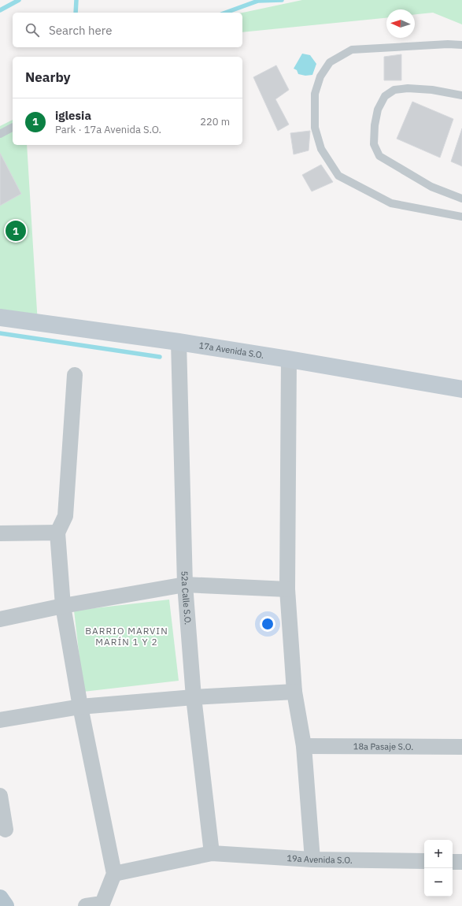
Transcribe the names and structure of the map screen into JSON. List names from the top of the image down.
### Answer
{
  "streets": {
    "street": [
      "17a Avenida S.O.",
      "52a Calle S.O.",
      "18a Pasaje S.O.",
      "19a Avenida S.O."
    ]
  },
  "crossings": [
    ["17a Avenida S.O.", "52a Calle S.O."],
    ["52a Calle S.O.", "19a Avenida S.O."]
  ],
  "districts": ["BARRIO MARVIN MARÍN 1 Y 2"],
  "north": "left",
  "page": {
    "search": "Search here",
    "heading": "Nearby",
    "list": [
      {
        "mark": "1",
        "name": "iglesia",
        "note": "Park · 17a Avenida S.O.",
        "value": "220 m"
      }
    ],
    "pins": "1",
    "map_buttons": ["+", "−"]
  }
}
